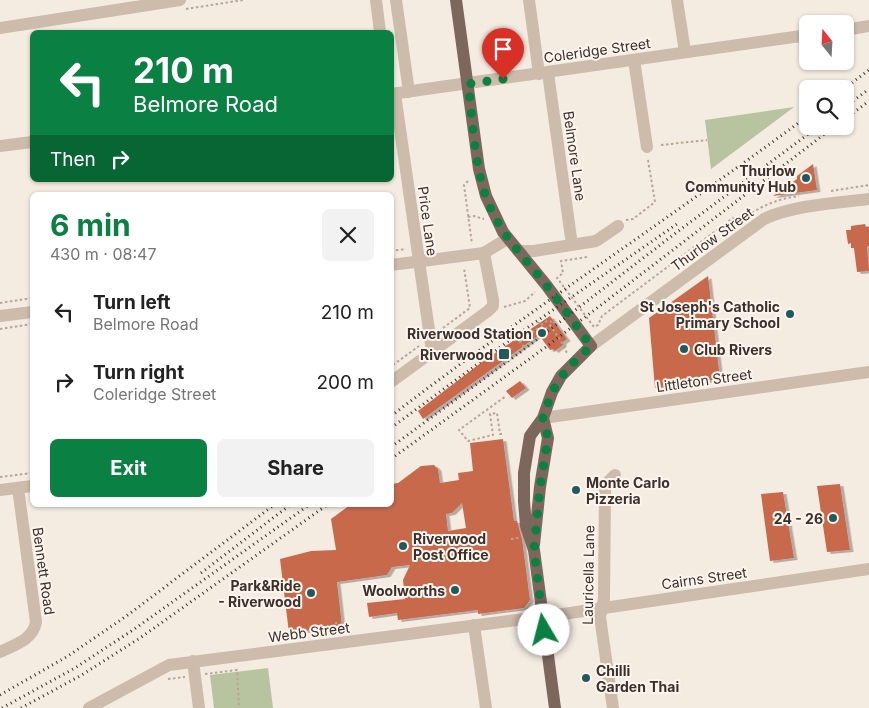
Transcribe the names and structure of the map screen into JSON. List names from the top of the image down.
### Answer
{
  "streets": {
    "street": [
      "Coleridge Street",
      "Belmore Lane",
      "Price Lane",
      "Thurlow Street",
      "Littleton Street",
      "Bennett Road",
      "Lauricella Lane",
      "Cairns Street",
      "Webb Street"
    ]
  },
  "crossings": [
    ["Coleridge Street", "Belmore Lane"],
    ["Lauricella Lane", "Cairns Street"],
    ["Cairns Street", "Webb Street"]
  ],
  "places": {
    "other": [
      "Thurlow Community Hub",
      "St Joseph's Catholic Primary School",
      "Riverwood Station",
      "Club Rivers",
      "Monte Carlo Pizzeria",
      "24 - 26",
      "Riverwood Post Office",
      "Woolworths",
      "Park&Ride - Riverwood",
      "Chilli Garden Thai"
    ],
    "transit": ["Riverwood"]
  },
  "north": "top",
  "page": {
    "turn": ["210 m", "Belmore Road"],
    "then": "Then",
    "heading": ["6 min", "430 m · 08:47"],
    "list": [
      {
        "name": "Turn left",
        "note": "Belmore Road",
        "value": "210 m"
      },
      {
        "name": "Turn right",
        "note": "Coleridge Street",
        "value": "200 m"
      }
    ],
    "buttons": ["Exit", "Share"]
  }
}
